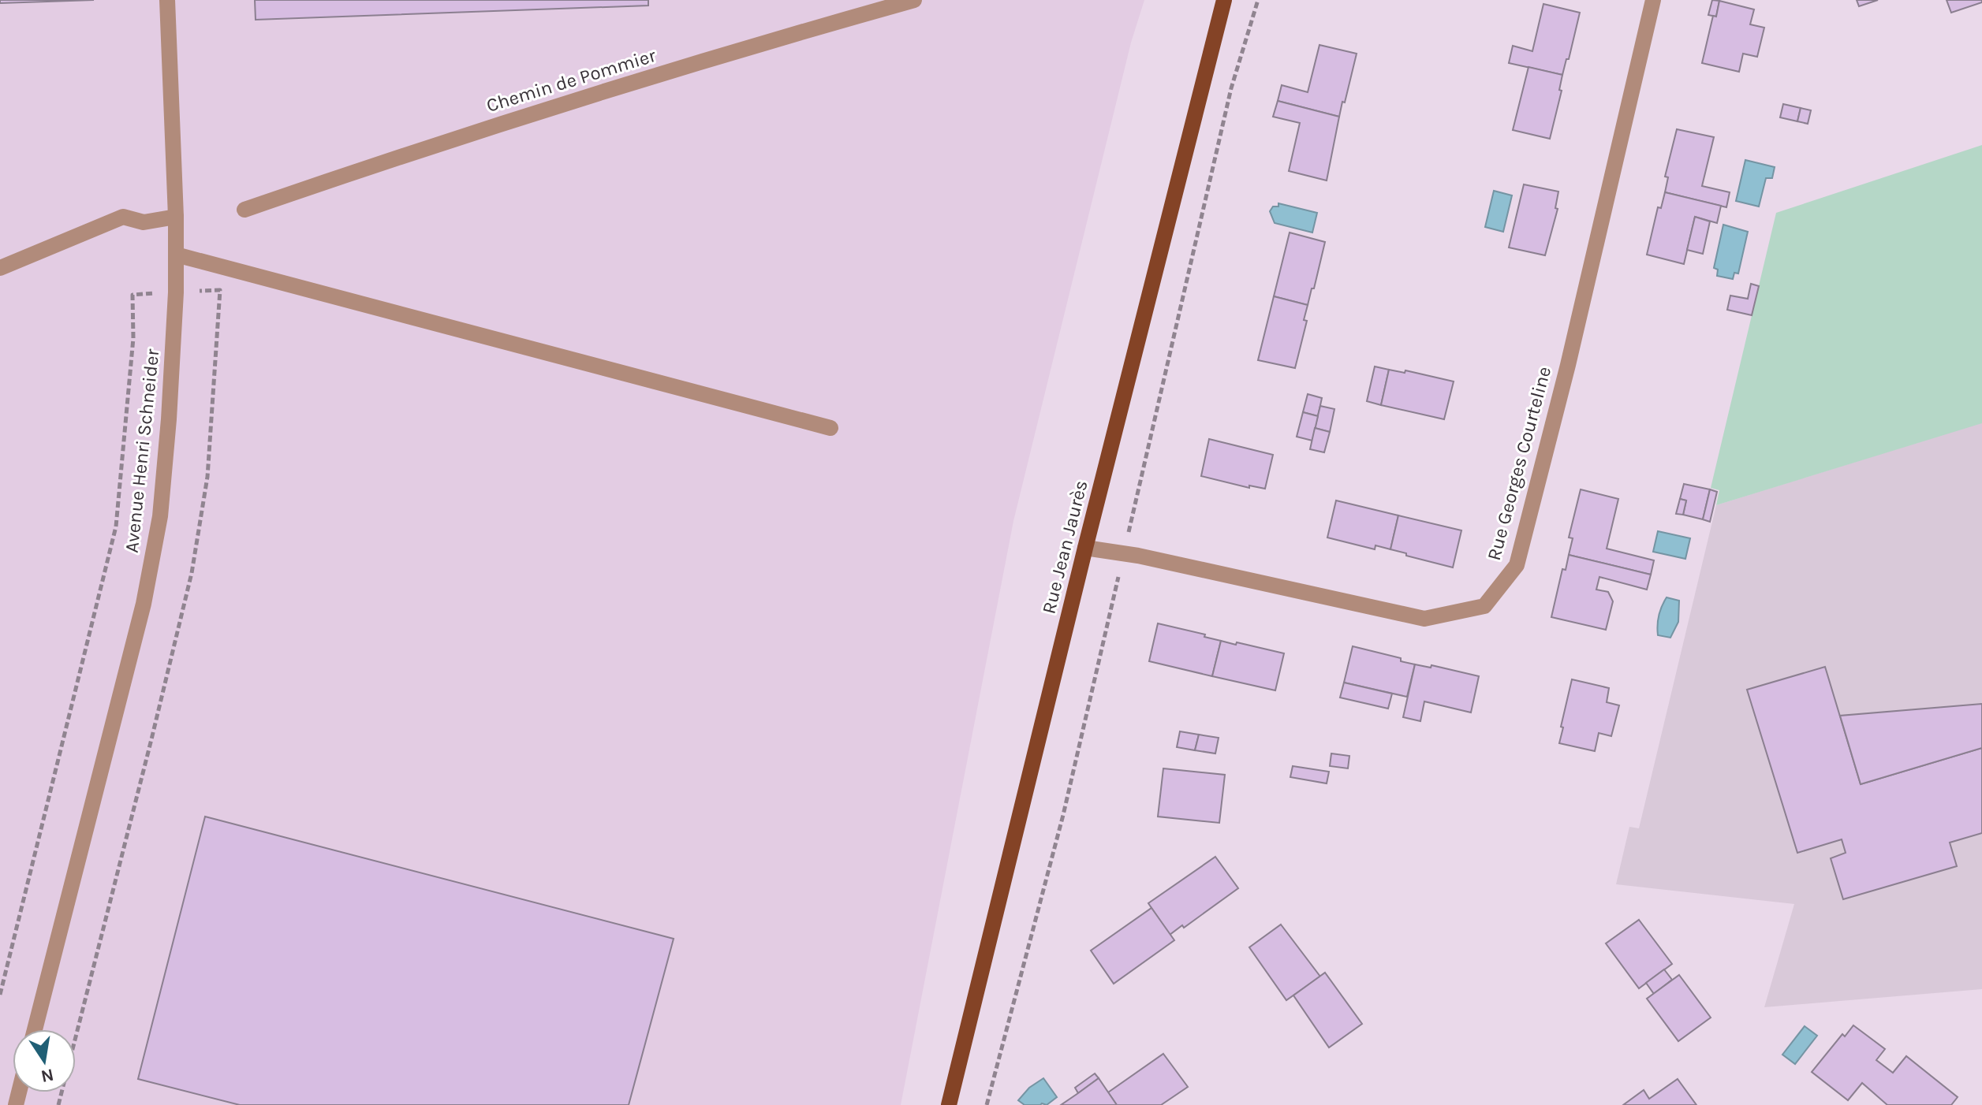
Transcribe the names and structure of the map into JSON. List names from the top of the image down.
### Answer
{
  "streets": {
    "main road": ["Rue Jean Jaurès"],
    "street": ["Chemin de Pommier", "Avenue Henri Schneider", "Rue Georges Courteline"]
  },
  "crossings": [
    ["Rue Georges Courteline", "Rue Jean Jaurès"]
  ],
  "north": "bottom"
}
